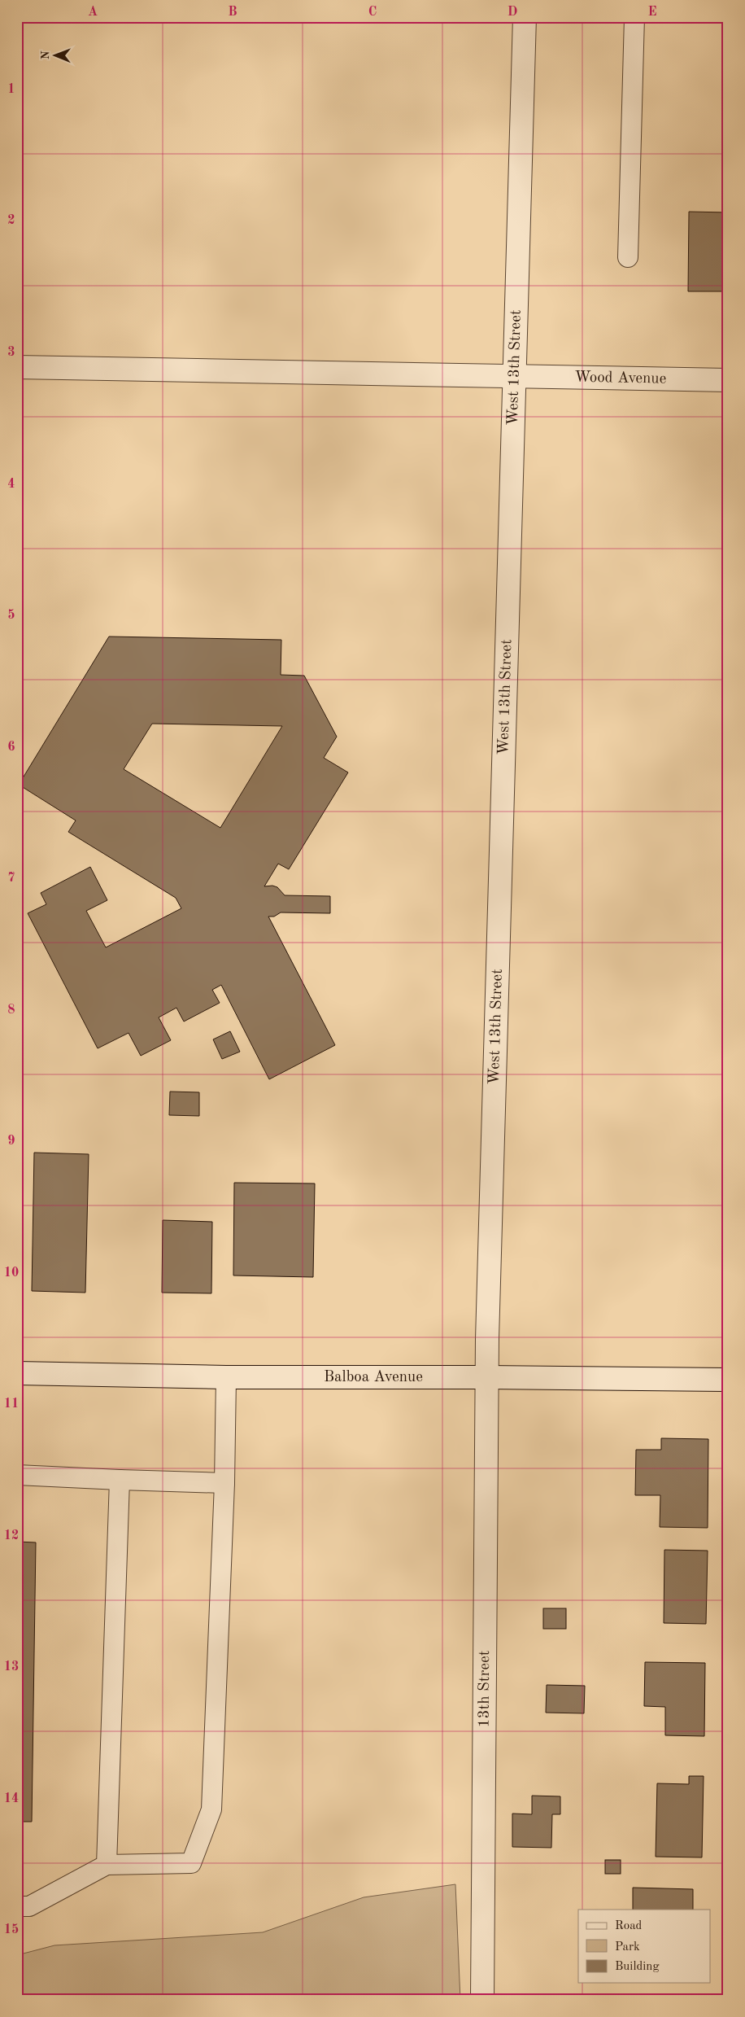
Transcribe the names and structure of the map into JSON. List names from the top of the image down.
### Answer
{
  "streets": {
    "street": [
      "West 13th Street",
      "Wood Avenue",
      "Balboa Avenue",
      "13th Street"
    ]
  },
  "crossings": [
    ["West 13th Street", "Wood Avenue"],
    ["West 13th Street", "Balboa Avenue"],
    ["West 13th Street", "13th Street"],
    ["Balboa Avenue", "13th Street"]
  ],
  "legend": ["Road", "Park", "Building"],
  "north": "left",
  "grid": {
    "columns": [
      "A",
      "B",
      "C",
      "D",
      "E"
    ],
    "rows": [
      "1",
      "2",
      "3",
      "4",
      "5",
      "6",
      "7",
      "8",
      "9",
      "10",
      "11",
      "12",
      "13",
      "14",
      "15"
    ]
  }
}
